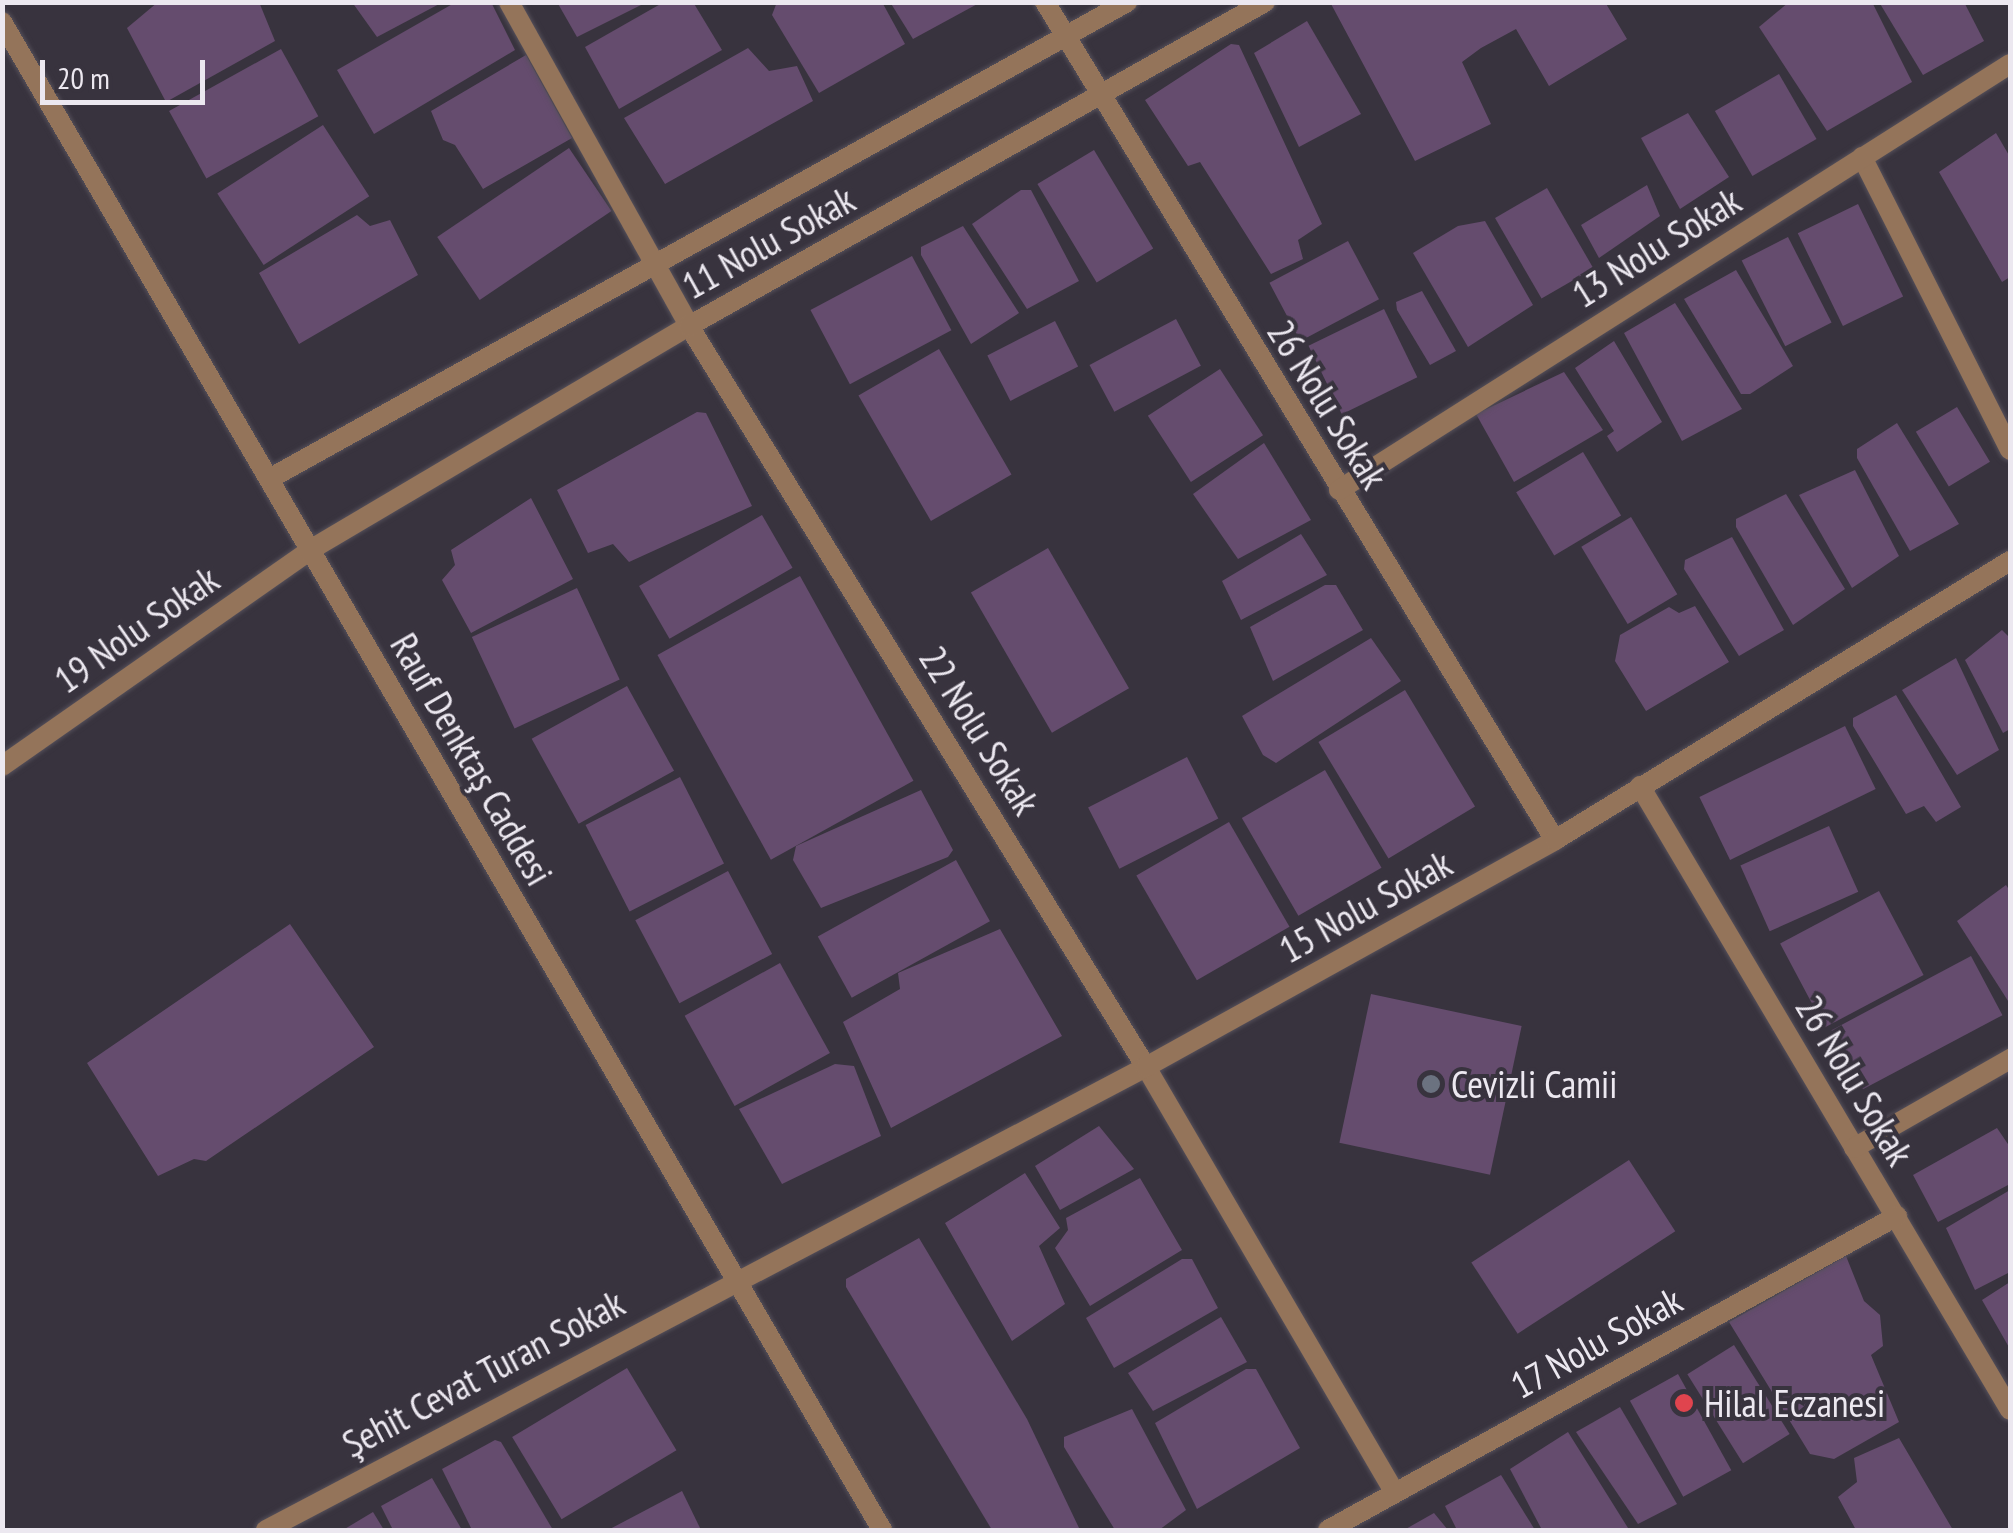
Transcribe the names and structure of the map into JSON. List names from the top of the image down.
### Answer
{
  "streets": {
    "street": [
      "11 Nolu Sokak",
      "13 Nolu Sokak",
      "26 Nolu Sokak",
      "19 Nolu Sokak",
      "22 Nolu Sokak",
      "Rauf Denktaş Caddesi",
      "15 Nolu Sokak",
      "17 Nolu Sokak",
      "Şehit Cevat Turan Sokak"
    ]
  },
  "crossings": [
    ["11 Nolu Sokak", "26 Nolu Sokak"],
    ["11 Nolu Sokak", "19 Nolu Sokak"],
    ["11 Nolu Sokak", "22 Nolu Sokak"],
    ["11 Nolu Sokak", "Rauf Denktaş Caddesi"],
    ["13 Nolu Sokak", "26 Nolu Sokak"],
    ["26 Nolu Sokak", "15 Nolu Sokak"],
    ["26 Nolu Sokak", "17 Nolu Sokak"],
    ["19 Nolu Sokak", "Rauf Denktaş Caddesi"],
    ["22 Nolu Sokak", "15 Nolu Sokak"],
    ["22 Nolu Sokak", "17 Nolu Sokak"],
    ["Rauf Denktaş Caddesi", "15 Nolu Sokak"],
    ["Rauf Denktaş Caddesi", "Şehit Cevat Turan Sokak"],
    ["15 Nolu Sokak", "Şehit Cevat Turan Sokak"]
  ],
  "places": ["Cevizli Camii", "Hilal Eczanesi"],
  "scale_bar": "20 m"
}
